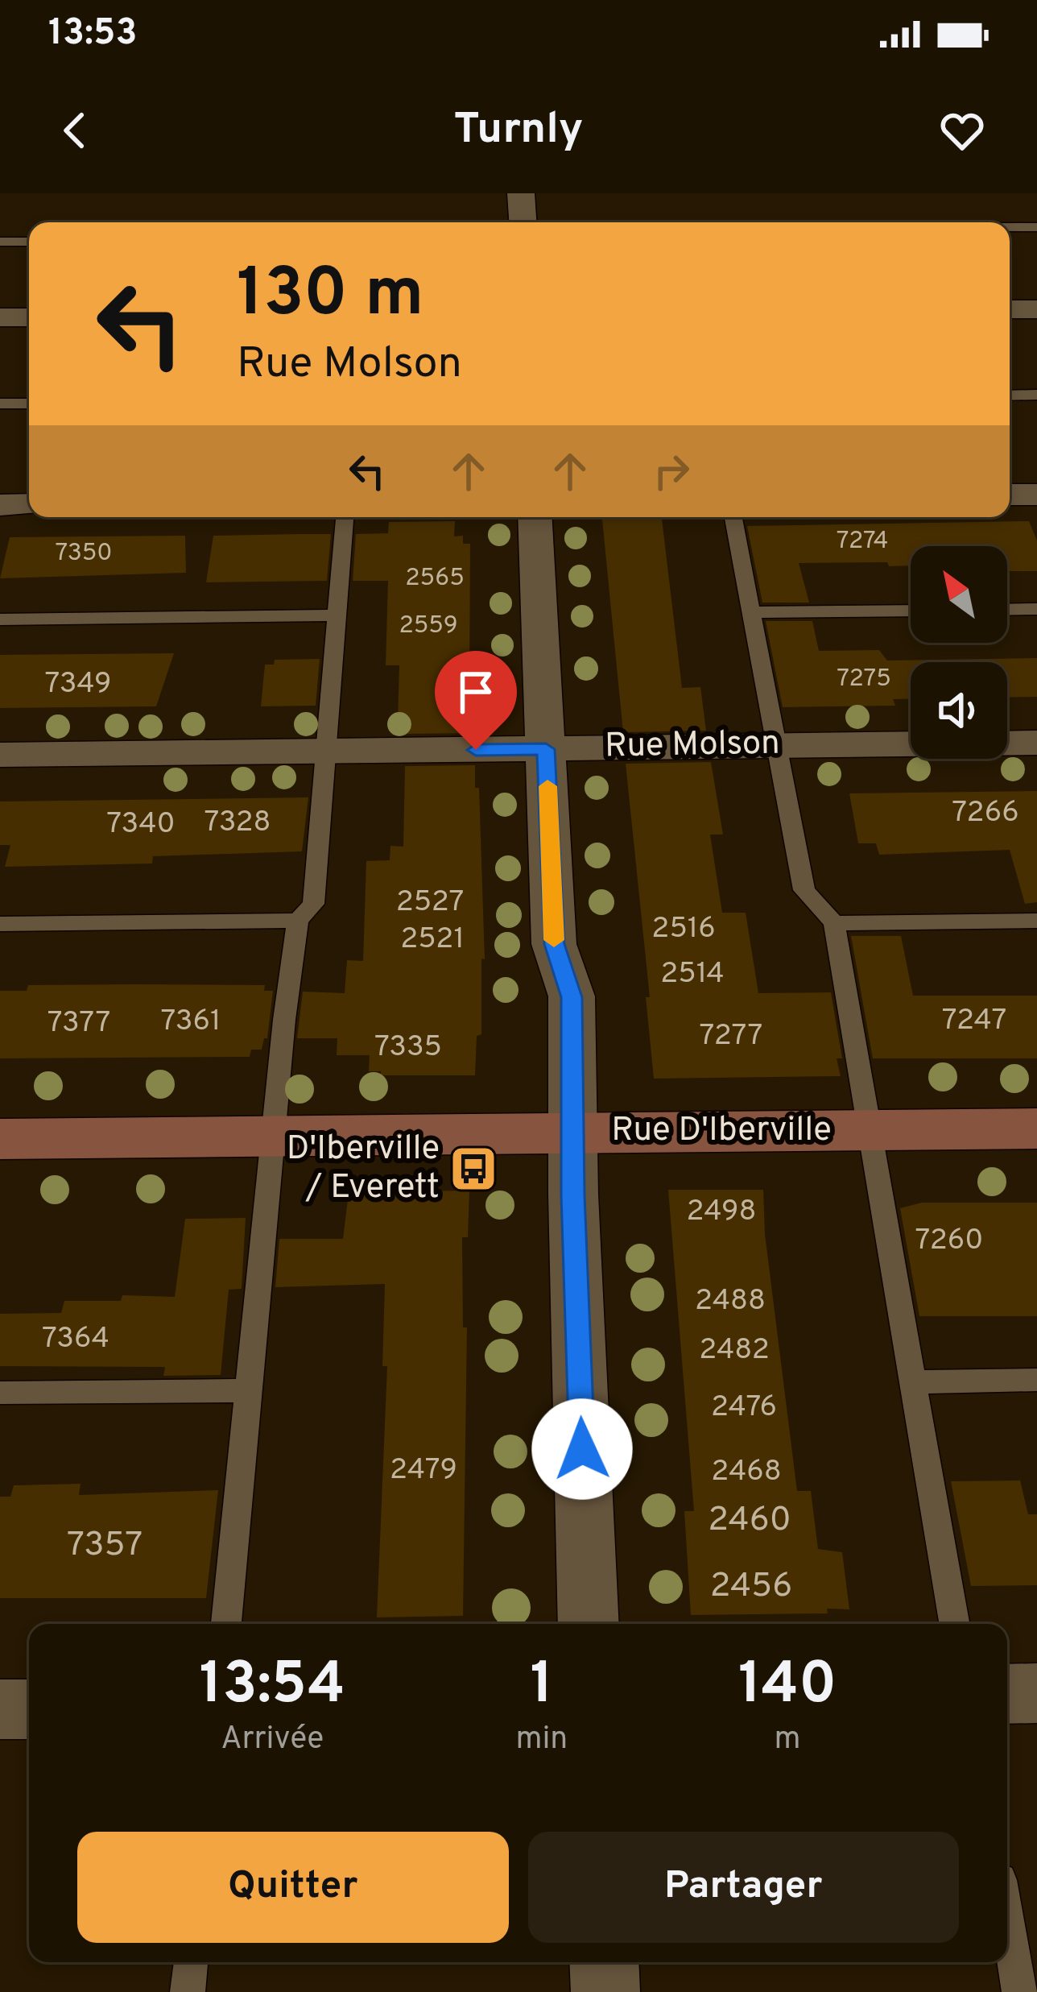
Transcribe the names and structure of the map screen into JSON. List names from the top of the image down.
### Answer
{
  "streets": {
    "main road": ["Rue D'Iberville"],
    "street": ["Rue Molson"]
  },
  "places": {
    "bus stop": ["D'Iberville / Everett"]
  },
  "house_numbers": [
    "7274",
    "7350",
    "2565",
    "2559",
    "7275",
    "7349",
    "7266",
    "7328",
    "7340",
    "2527",
    "2516",
    "2521",
    "2514",
    "7247",
    "7361",
    "7377",
    "7277",
    "7335",
    "2498",
    "7260",
    "2488",
    "7364",
    "2482",
    "2476",
    "2479",
    "2468",
    "2460",
    "7357",
    "2456"
  ],
  "north": "top left",
  "page": {
    "status": "13:53",
    "header": "Turnly",
    "turn": ["130 m", "Rue Molson"],
    "eta": [
      "13:54",
      "Arrivée",
      "1",
      "min",
      "140",
      "m"
    ],
    "buttons": ["Quitter", "Partager"]
  }
}
